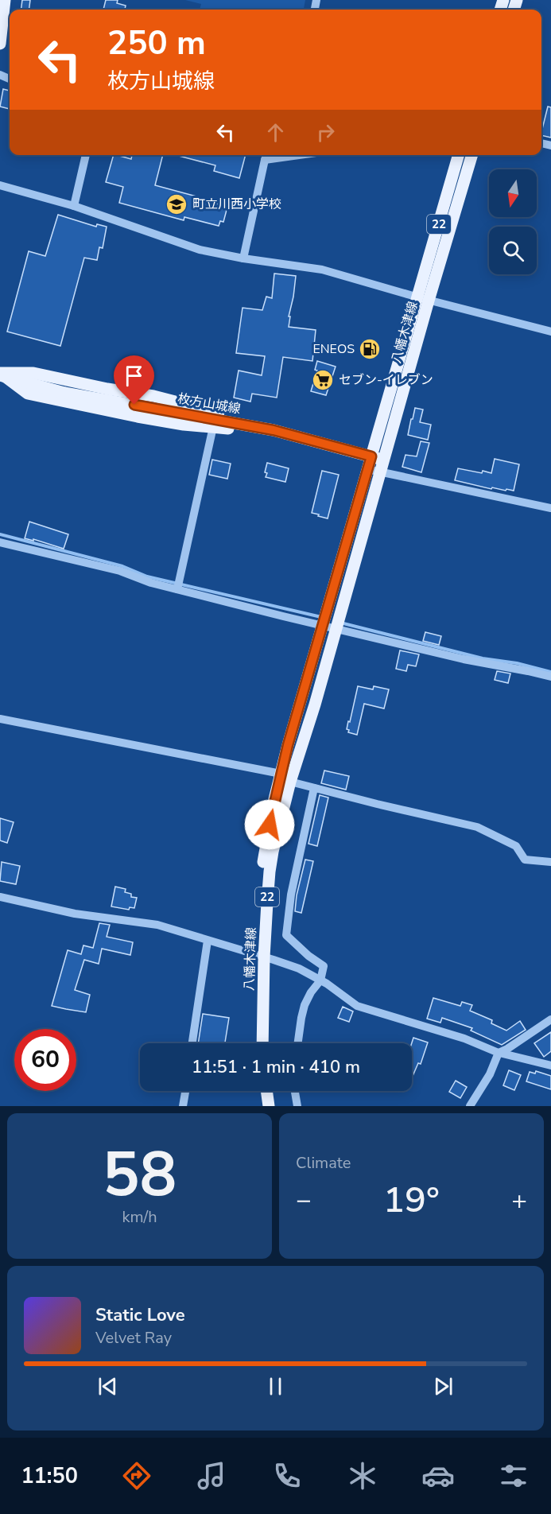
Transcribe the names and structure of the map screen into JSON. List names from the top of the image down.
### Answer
{
  "streets": {
    "main road": ["22", "八幡木津線", "枚方山城線"]
  },
  "crossings": [
    ["八幡木津線", "枚方山城線"]
  ],
  "places": {
    "school or university": ["町立川西小学校"],
    "fuel station": ["ENEOS"],
    "supermarket": ["セブン-イレブン"]
  },
  "north": "bottom",
  "page": {
    "turn": ["250 m", "枚方山城線"],
    "limit": "60",
    "trip": "11:51 · 1 min · 410 m",
    "tile": [
      ["58", "km/h"],
      "Climate"
    ],
    "heat": ["−", "19°", "+"],
    "song": ["Static Love", "Velvet Ray"],
    "tabs": "11:50"
  }
}
